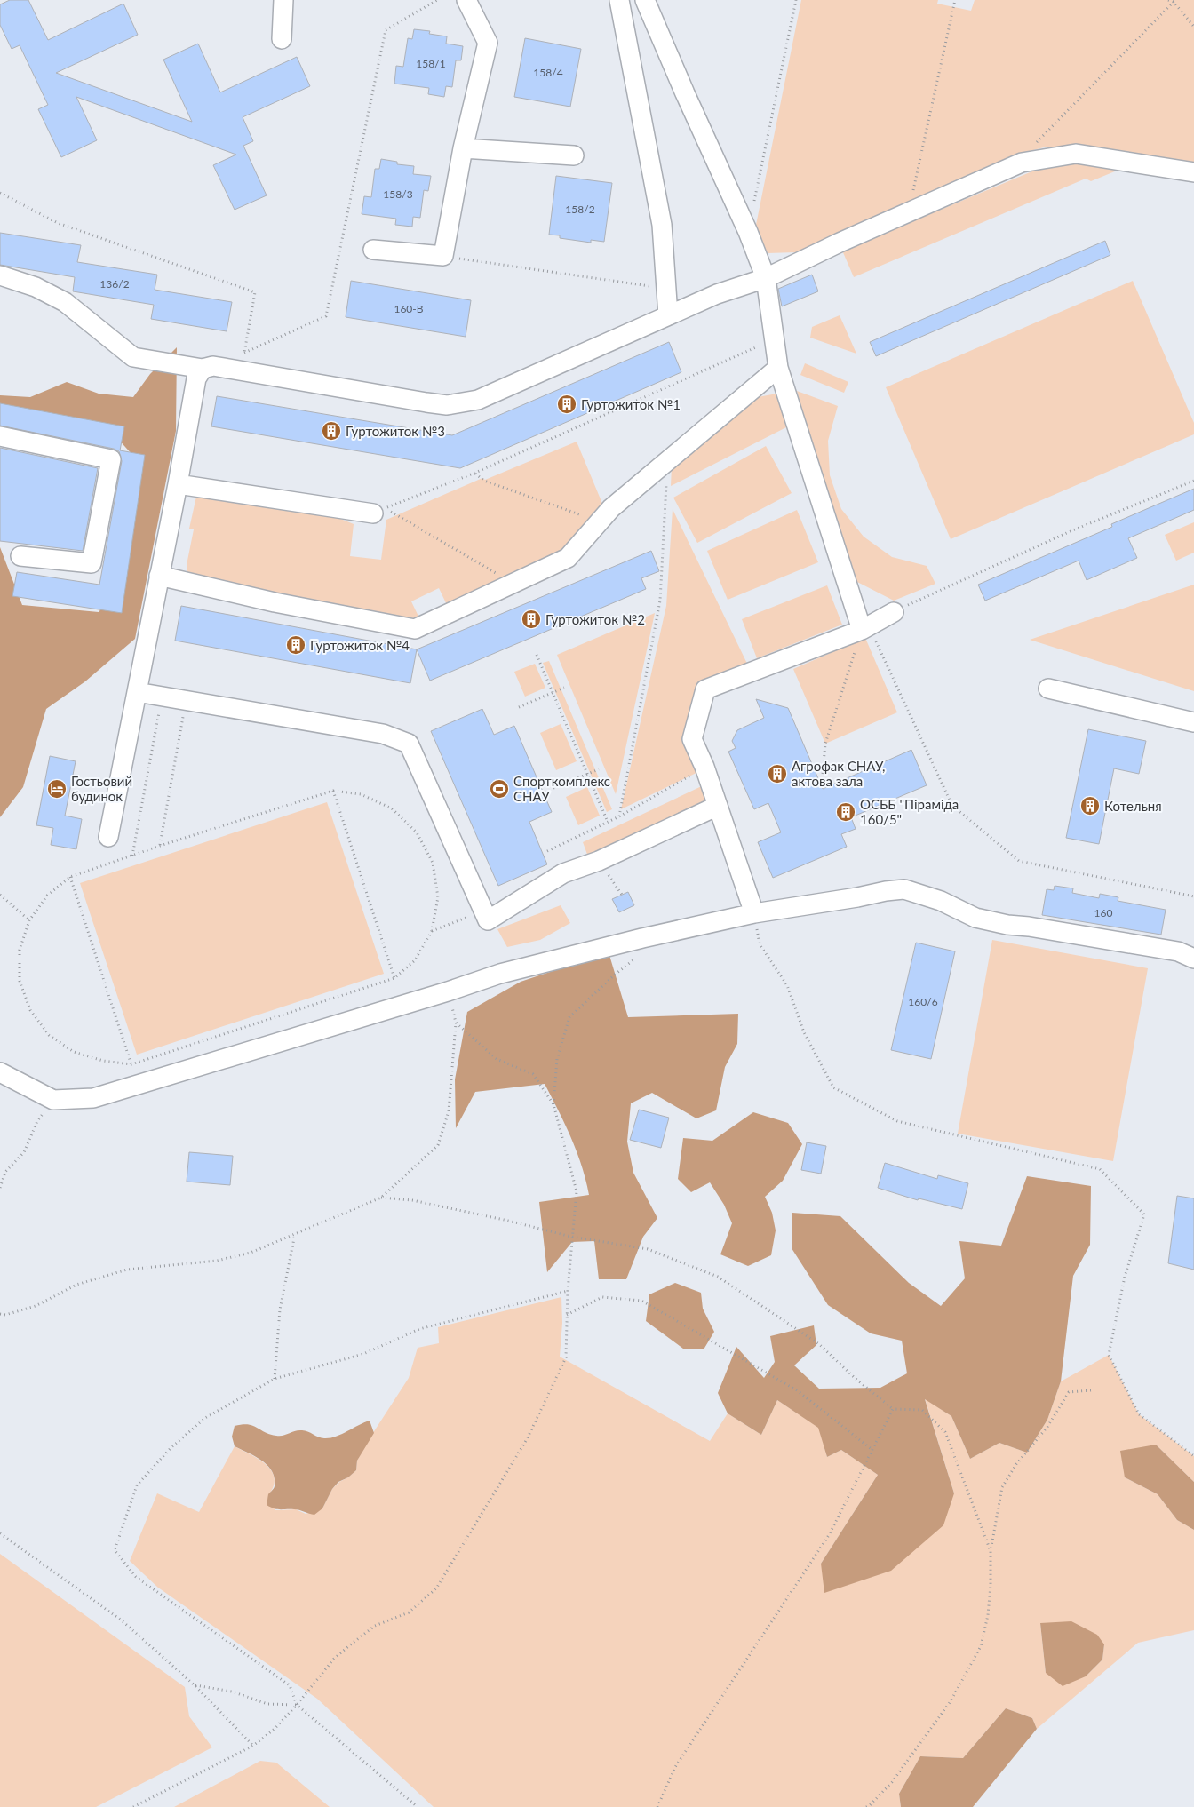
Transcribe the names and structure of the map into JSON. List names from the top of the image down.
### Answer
{
  "places": {
    "building": [
      "Гуртожиток №1",
      "Гуртожиток №3",
      "Гуртожиток №2",
      "Гуртожиток №4",
      "Агрофак СНАУ, актова зала",
      "Котельня",
      "ОСББ \"Піраміда 160/5\""
    ],
    "hotel": ["Гостьовий будинок"],
    "sports": ["Спорткомплекс СНАУ"]
  },
  "house_numbers": [
    "158/1",
    "158/4",
    "158/3",
    "158/2",
    "136/2",
    "160-В",
    "160",
    "160/6"
  ]
}
